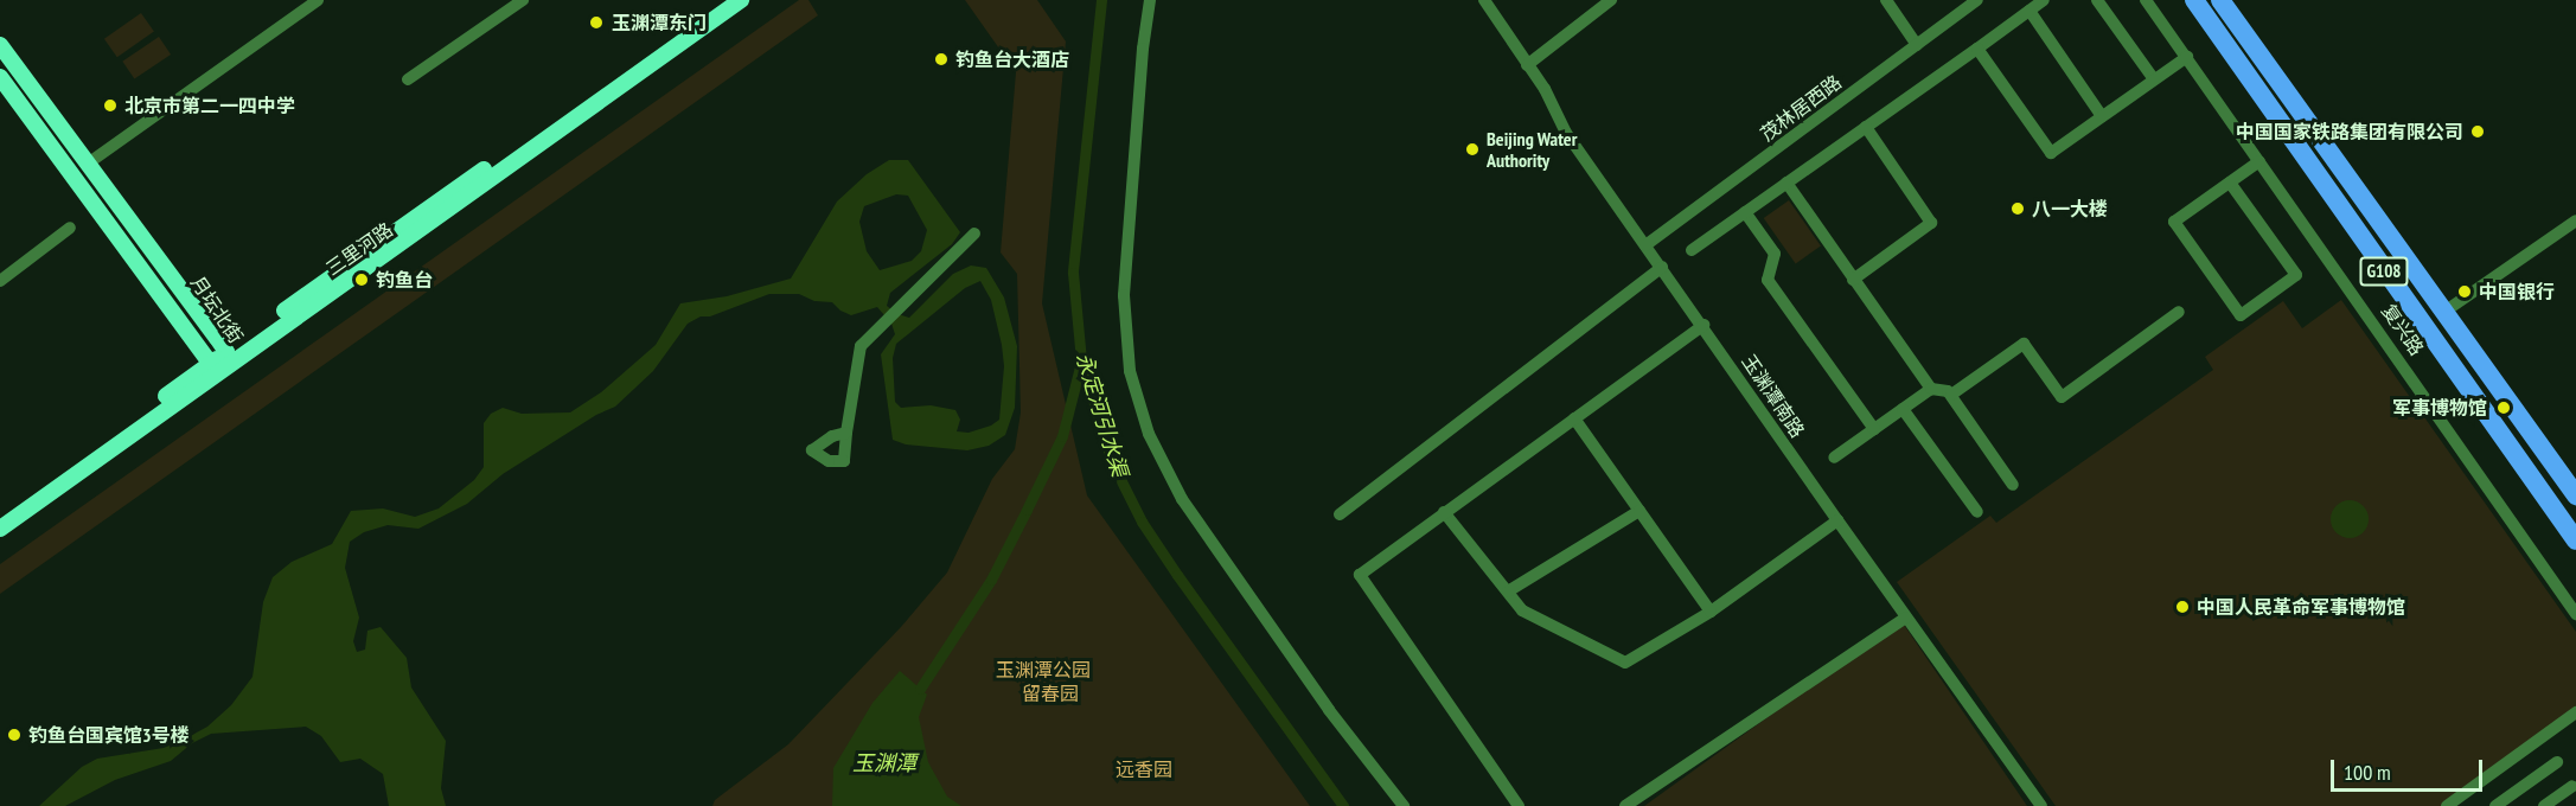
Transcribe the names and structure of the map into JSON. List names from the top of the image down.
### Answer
{
  "streets": {
    "highway": ["G108", "复兴路"],
    "main road": ["三里河路", "月坛北街"],
    "street": ["茂林居西路", "玉渊潭南路"]
  },
  "crossings": [
    ["茂林居西路", "玉渊潭南路"],
    ["三里河路", "月坛北街"]
  ],
  "water": ["永定河引水渠", "玉渊潭"],
  "parks": ["玉渊潭公园", "留春园", "远香园"],
  "places": [
    "玉渊潭东门",
    "钓鱼台大酒店",
    "北京市第二一四中学",
    "中国国家铁路集团有限公司",
    "Beijing Water Authority",
    "八一大楼",
    "钓鱼台",
    "中国银行",
    "军事博物馆",
    "中国人民革命军事博物馆",
    "钓鱼台国宾馆3号楼"
  ],
  "scale_bar": "100 m"
}
